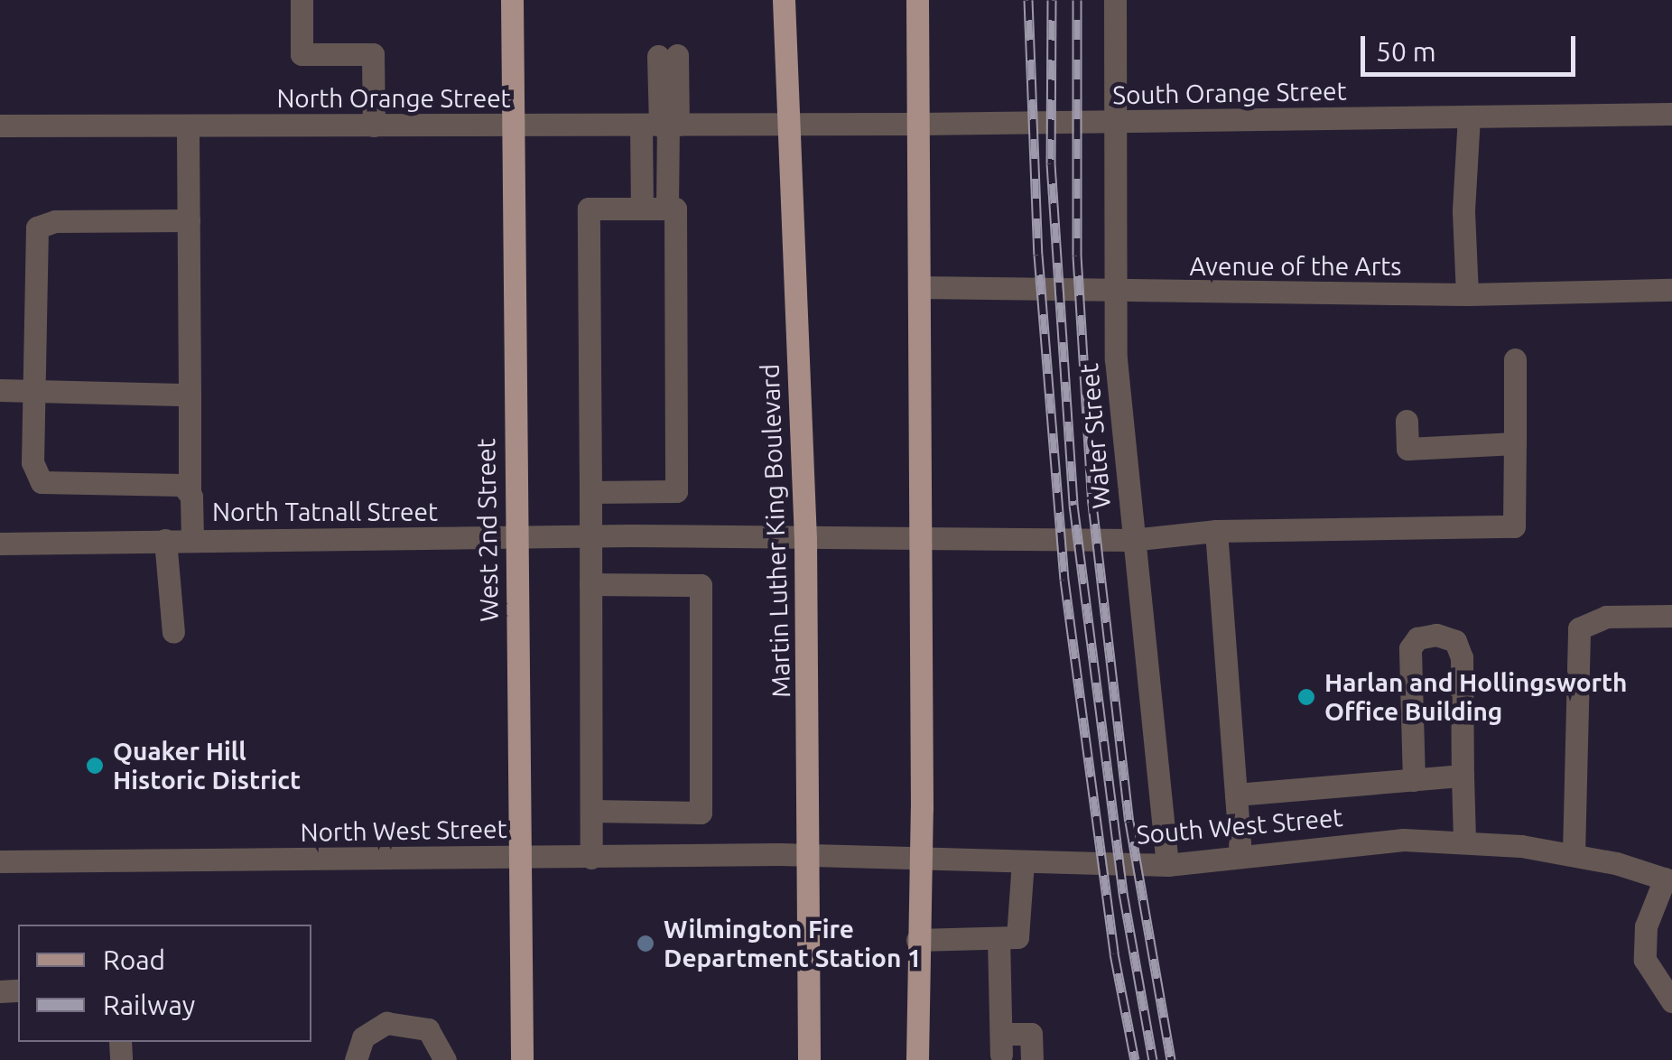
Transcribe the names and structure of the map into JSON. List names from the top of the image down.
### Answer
{
  "streets": {
    "main road": ["West 2nd Street", "Martin Luther King Boulevard"],
    "street": [
      "South Orange Street",
      "North Orange Street",
      "Avenue of the Arts",
      "Water Street",
      "North Tatnall Street",
      "South West Street",
      "North West Street"
    ]
  },
  "crossings": [
    ["South Orange Street", "North Orange Street"],
    ["South Orange Street", "Water Street"],
    ["South Orange Street", "Martin Luther King Boulevard"],
    ["North Orange Street", "West 2nd Street"],
    ["North Orange Street", "Martin Luther King Boulevard"],
    ["Avenue of the Arts", "Water Street"],
    ["Water Street", "North Tatnall Street"],
    ["Water Street", "South West Street"],
    ["North Tatnall Street", "West 2nd Street"],
    ["North Tatnall Street", "Martin Luther King Boulevard"],
    ["West 2nd Street", "North West Street"],
    ["Martin Luther King Boulevard", "South West Street"],
    ["Martin Luther King Boulevard", "North West Street"],
    ["South West Street", "North West Street"]
  ],
  "places": ["Harlan and Hollingsworth Office Building", "Quaker Hill Historic District", "Wilmington Fire Department Station 1"],
  "legend": ["Road", "Railway"],
  "scale_bar": "50 m"
}
